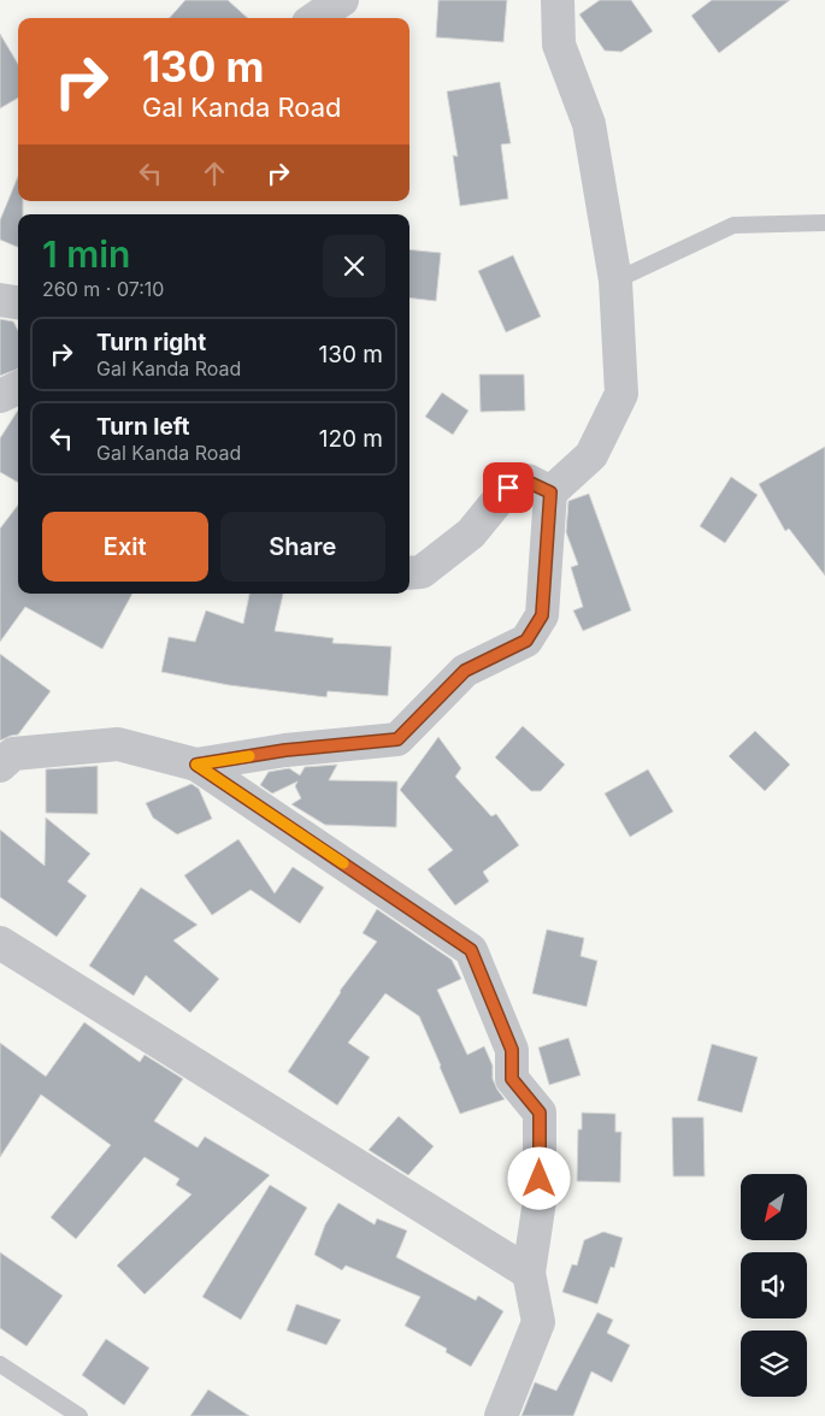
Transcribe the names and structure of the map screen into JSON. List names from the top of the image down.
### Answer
{
  "north": "bottom left",
  "page": {
    "turn": ["130 m", "Gal Kanda Road"],
    "heading": ["1 min", "260 m · 07:10"],
    "list": [
      {
        "name": "Turn right",
        "note": "Gal Kanda Road",
        "value": "130 m"
      },
      {
        "name": "Turn left",
        "note": "Gal Kanda Road",
        "value": "120 m"
      }
    ],
    "buttons": ["Exit", "Share"]
  }
}
